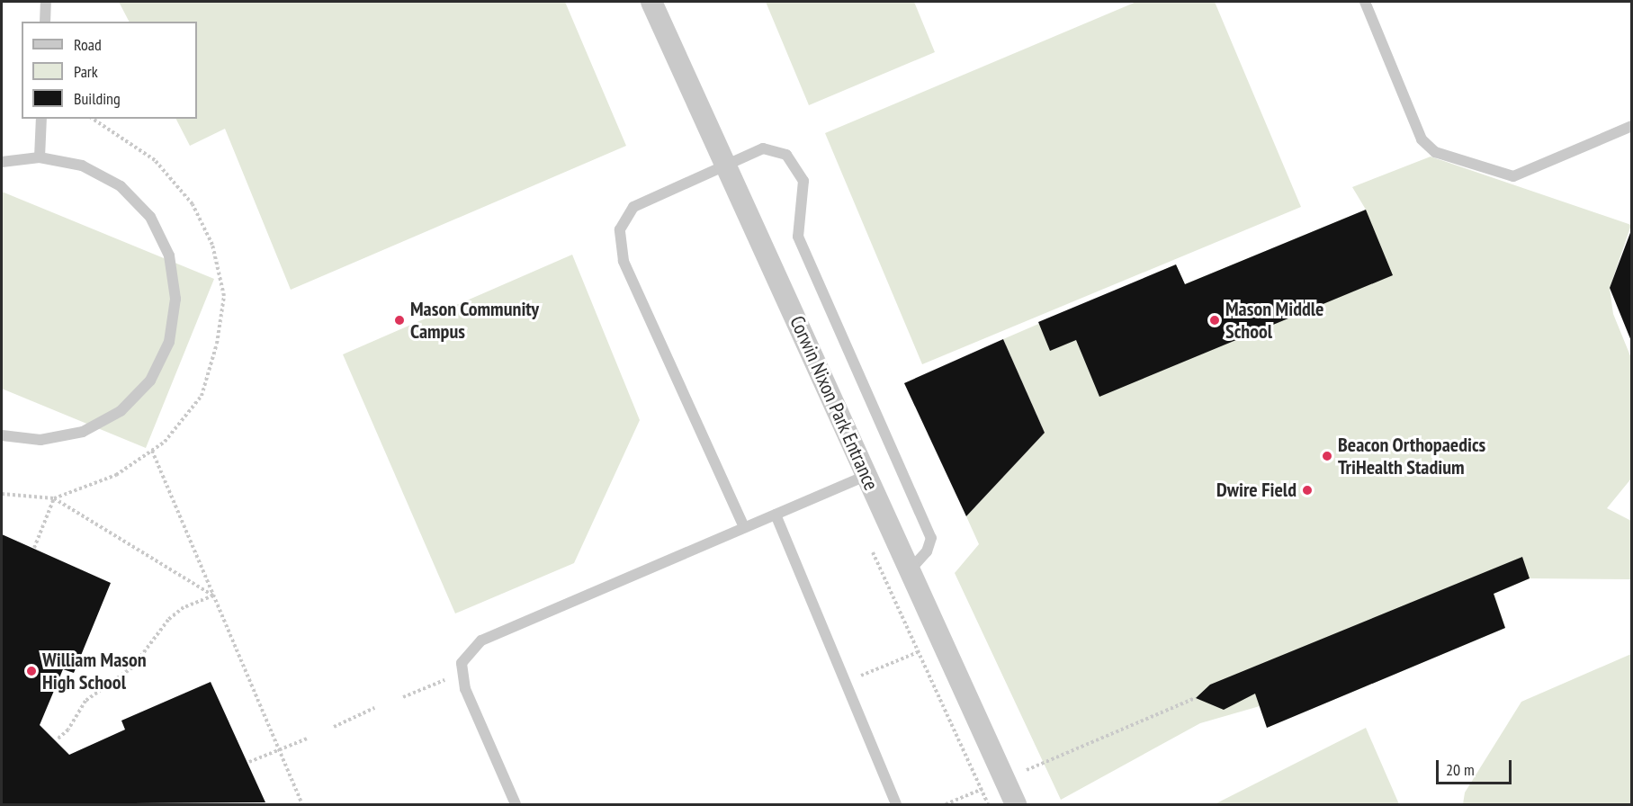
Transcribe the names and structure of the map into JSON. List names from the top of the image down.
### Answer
{
  "streets": {
    "street": ["Corwin Nixon Park Entrance"]
  },
  "places": [
    "Mason Community Campus",
    "Mason Middle School",
    "Beacon Orthopaedics TriHealth Stadium",
    "Dwire Field",
    "William Mason High School"
  ],
  "legend": ["Road", "Park", "Building"],
  "scale_bar": "20 m"
}
